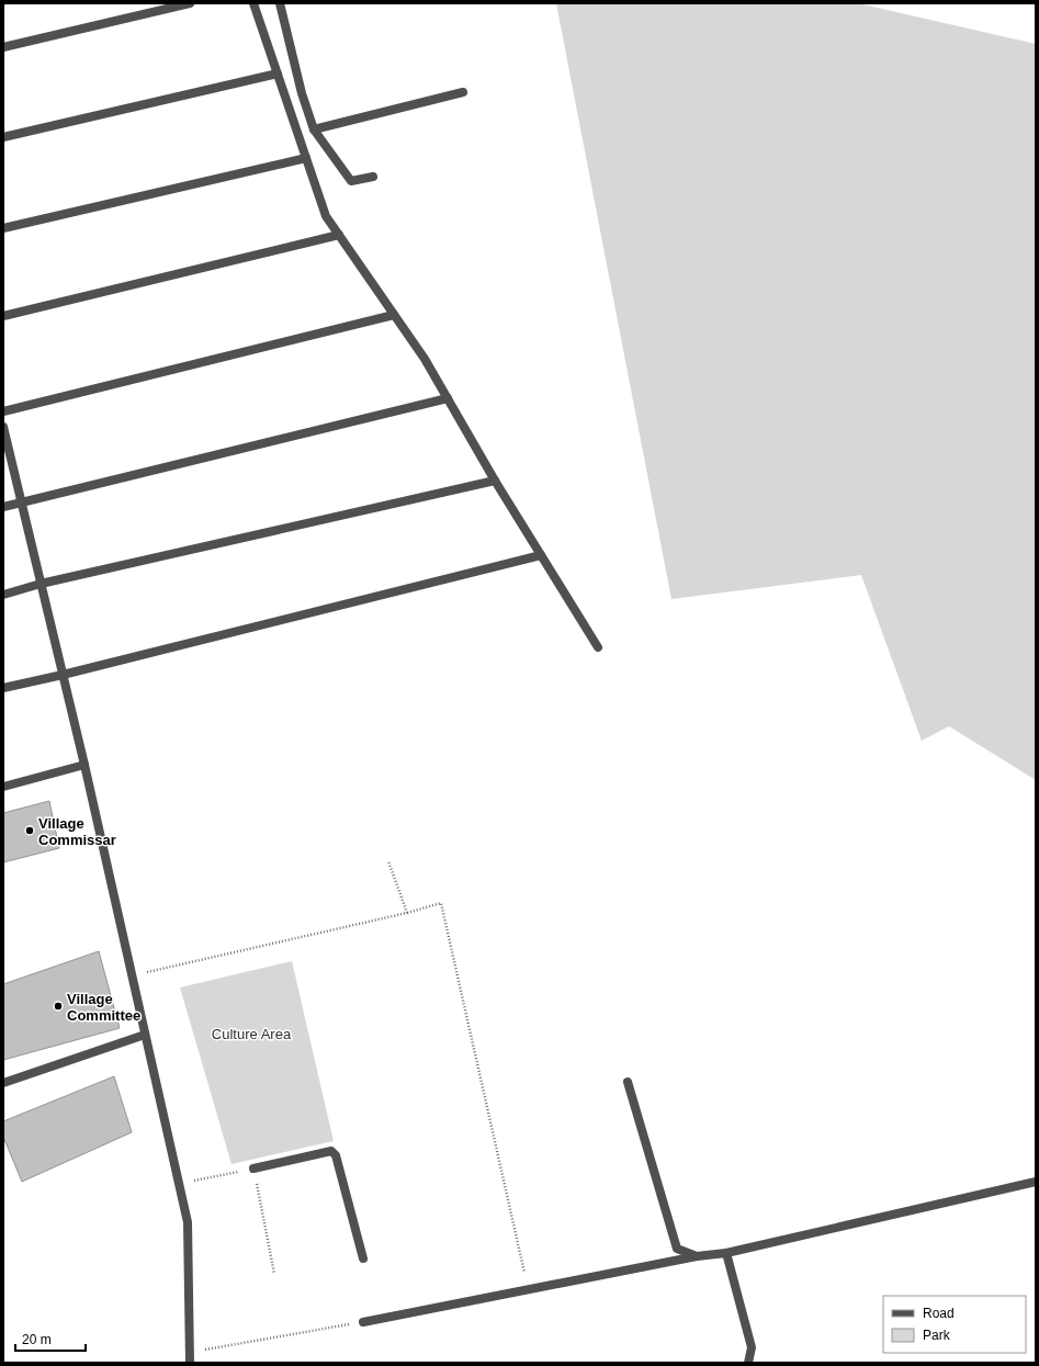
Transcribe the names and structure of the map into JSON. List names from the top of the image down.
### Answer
{
  "parks": ["Culture Area"],
  "places": ["Village Commissar", "Village Committee"],
  "legend": ["Road", "Park"],
  "scale_bar": "20 m"
}
